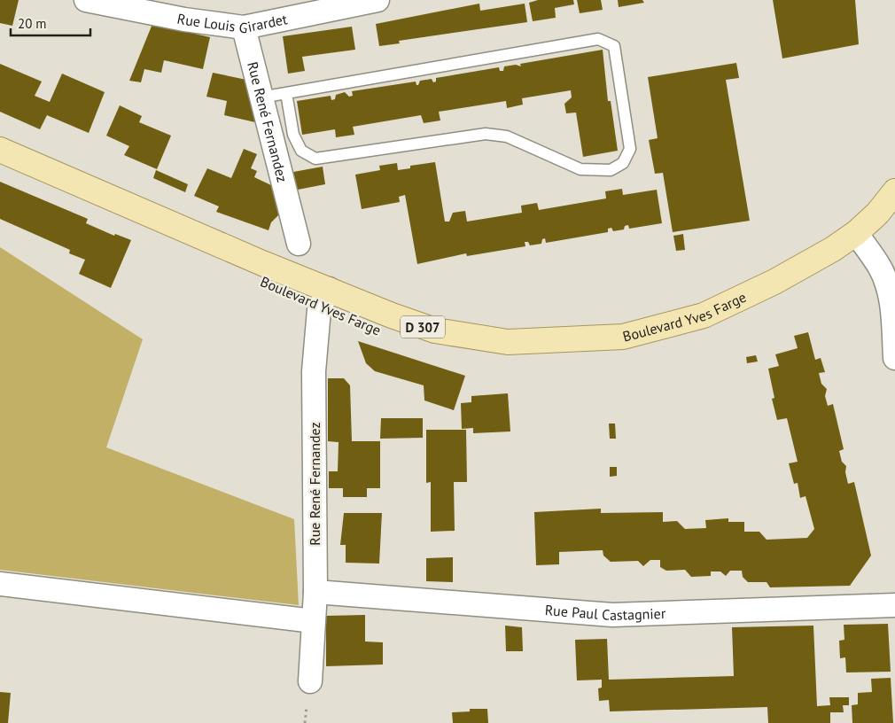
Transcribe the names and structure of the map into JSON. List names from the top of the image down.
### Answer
{
  "streets": {
    "main road": ["Boulevard Yves Farge", "D 307"],
    "street": ["Rue Louis Girardet", "Rue René Fernandez", "Rue Paul Castagnier"]
  },
  "crossings": [
    ["Rue Louis Girardet", "Rue René Fernandez"],
    ["Rue René Fernandez", "Boulevard Yves Farge"],
    ["Rue René Fernandez", "Rue Paul Castagnier"]
  ],
  "scale_bar": "20 m"
}
